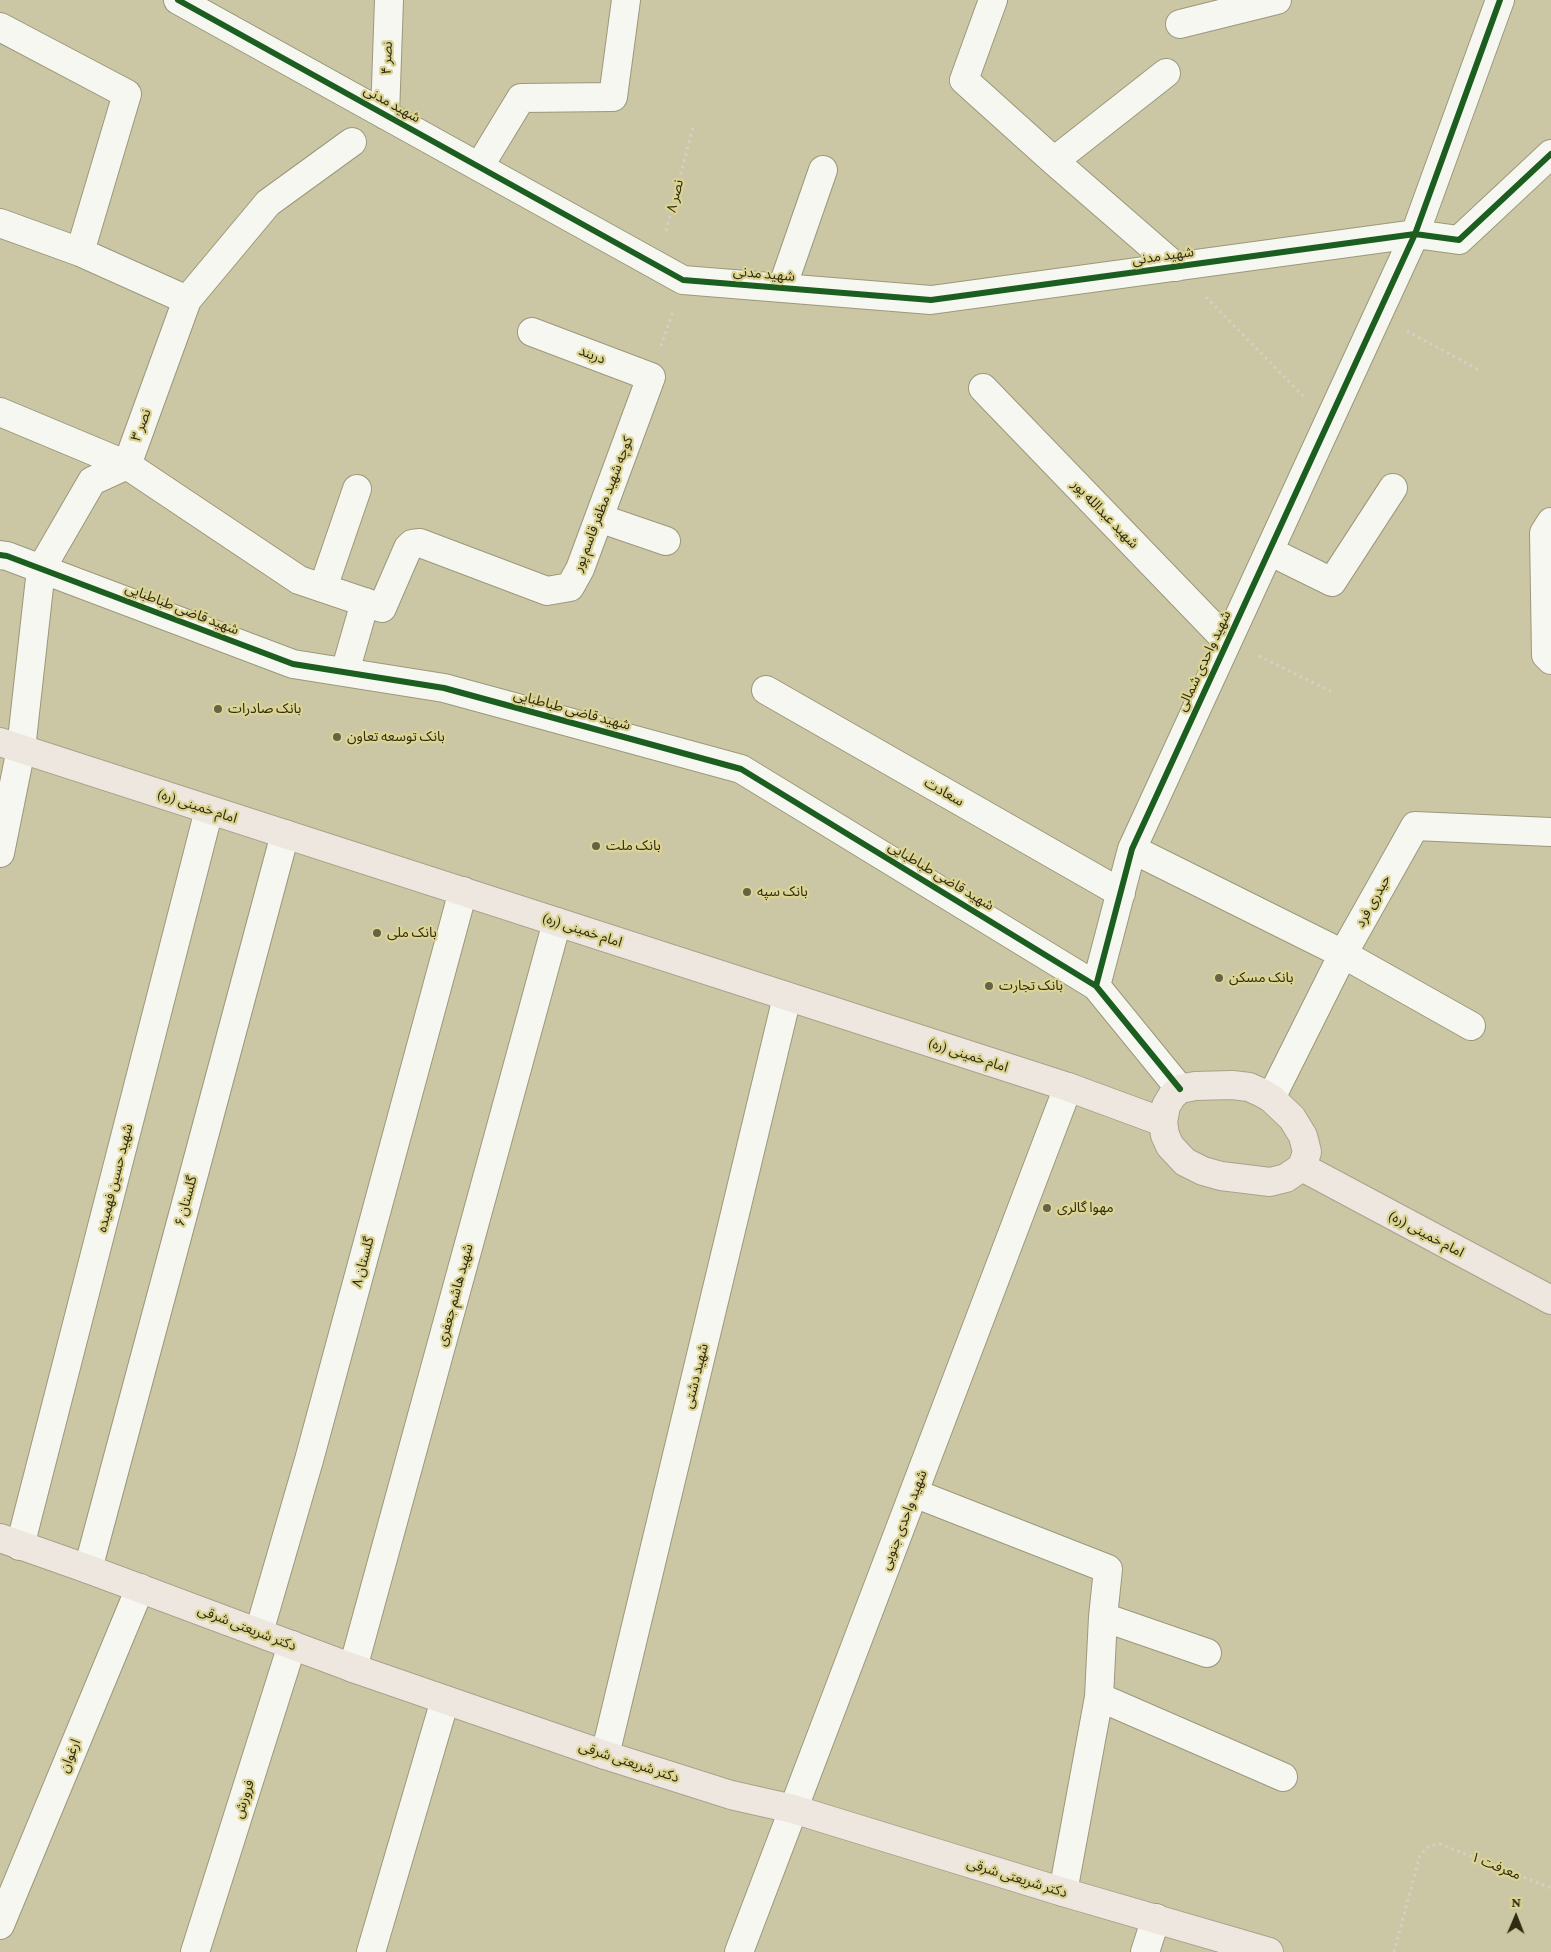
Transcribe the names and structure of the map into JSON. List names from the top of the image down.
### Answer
{
  "streets": {
    "main road": ["امام خمینی (ره)", "دکتر شریعتی شرقی"],
    "street": [
      "نصر ۴",
      "شهيد مدنی",
      "دربند",
      "نصر ۳",
      "کوچه شهید مظفر قاسم پور",
      "شهید عبدالله پور",
      "شهید قاضی طباطبایی",
      "شهید واحدی شمالی",
      "سعادت",
      "حیدری فرد",
      "شهيد حسین فهمیده",
      "گلستان ۶",
      "گلستان ۸",
      "شهيد هاشم جعفری",
      "شهید دشتی",
      "شهید واحدی جنوبی",
      "ارغوان",
      "فروزش"
    ],
    "path": ["نصر ۸", "معرفت ۱"]
  },
  "crossings": [
    ["نصر ۴", "شهيد مدنی"],
    ["شهيد مدنی", "نصر ۸"],
    ["شهيد مدنی", "شهید واحدی شمالی"],
    ["دربند", "کوچه شهید مظفر قاسم پور"],
    ["شهید عبدالله پور", "شهید واحدی شمالی"],
    ["شهید قاضی طباطبایی", "شهید واحدی شمالی"],
    ["شهید واحدی شمالی", "سعادت"],
    ["امام خمینی (ره)", "حیدری فرد"],
    ["امام خمینی (ره)", "شهيد حسین فهمیده"],
    ["امام خمینی (ره)", "گلستان ۶"],
    ["امام خمینی (ره)", "گلستان ۸"],
    ["امام خمینی (ره)", "شهيد هاشم جعفری"],
    ["امام خمینی (ره)", "شهید دشتی"],
    ["امام خمینی (ره)", "شهید واحدی جنوبی"],
    ["شهيد حسین فهمیده", "دکتر شریعتی شرقی"],
    ["گلستان ۶", "دکتر شریعتی شرقی"],
    ["گلستان ۸", "دکتر شریعتی شرقی"],
    ["شهيد هاشم جعفری", "دکتر شریعتی شرقی"],
    ["شهید دشتی", "دکتر شریعتی شرقی"],
    ["شهید واحدی جنوبی", "دکتر شریعتی شرقی"],
    ["دکتر شریعتی شرقی", "ارغوان"],
    ["دکتر شریعتی شرقی", "فروزش"]
  ],
  "places": [
    "بانک صادرات",
    "بانک توسعه تعاون",
    "بانک ملت",
    "بانک سپه",
    "بانک ملی",
    "بانک مسکن",
    "بانک تجارت",
    "مهوا گالری"
  ],
  "north": "top"
}
